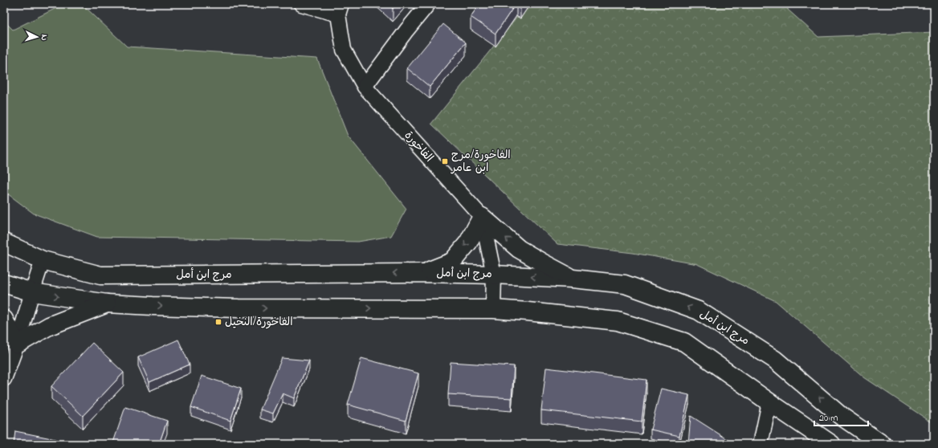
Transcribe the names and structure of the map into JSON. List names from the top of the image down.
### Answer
{
  "streets": {
    "street": ["الفاخورة", "مرج ابن أمل"]
  },
  "places": {
    "transit": ["الفاخورة/مرج ابن عامر", "الفاخورة/النخيل"]
  },
  "scale_bar": "20 m",
  "north": "right"
}
